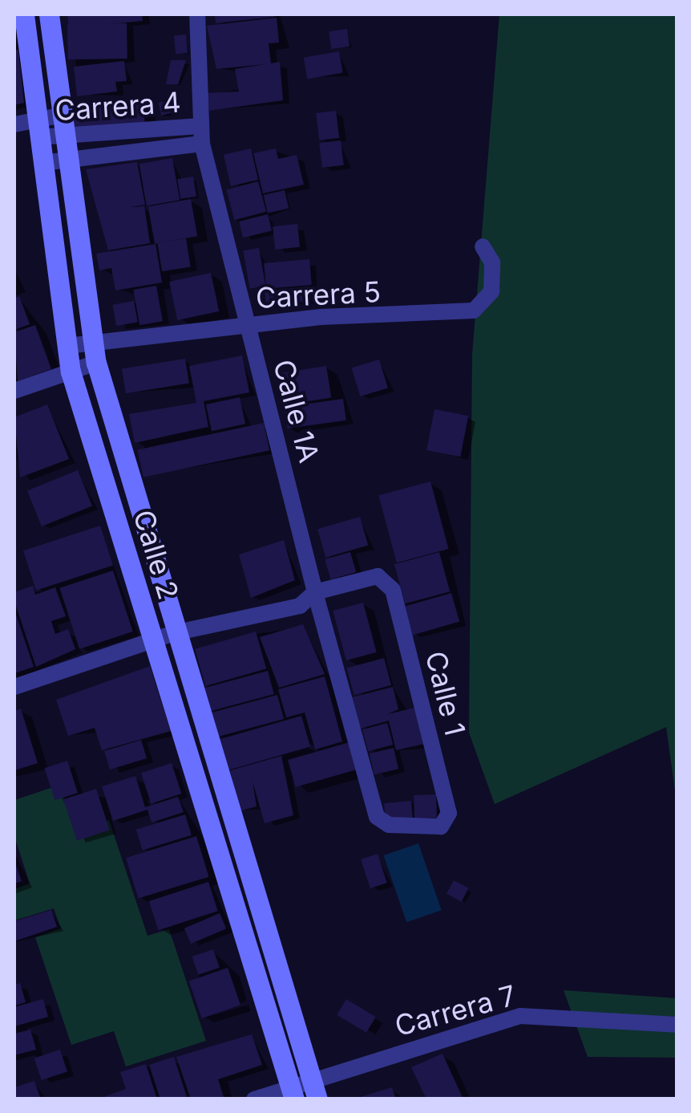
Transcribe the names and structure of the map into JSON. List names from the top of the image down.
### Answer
{
  "streets": {
    "main road": ["Calle 2"],
    "street": [
      "Carrera 4",
      "Carrera 5",
      "Calle 1A",
      "Calle 1",
      "Carrera 7"
    ]
  },
  "crossings": [
    ["Carrera 4", "Calle 1A"],
    ["Carrera 4", "Calle 2"],
    ["Carrera 5", "Calle 1A"],
    ["Carrera 5", "Calle 2"],
    ["Calle 1A", "Calle 1"],
    ["Calle 2", "Carrera 7"]
  ]
}
